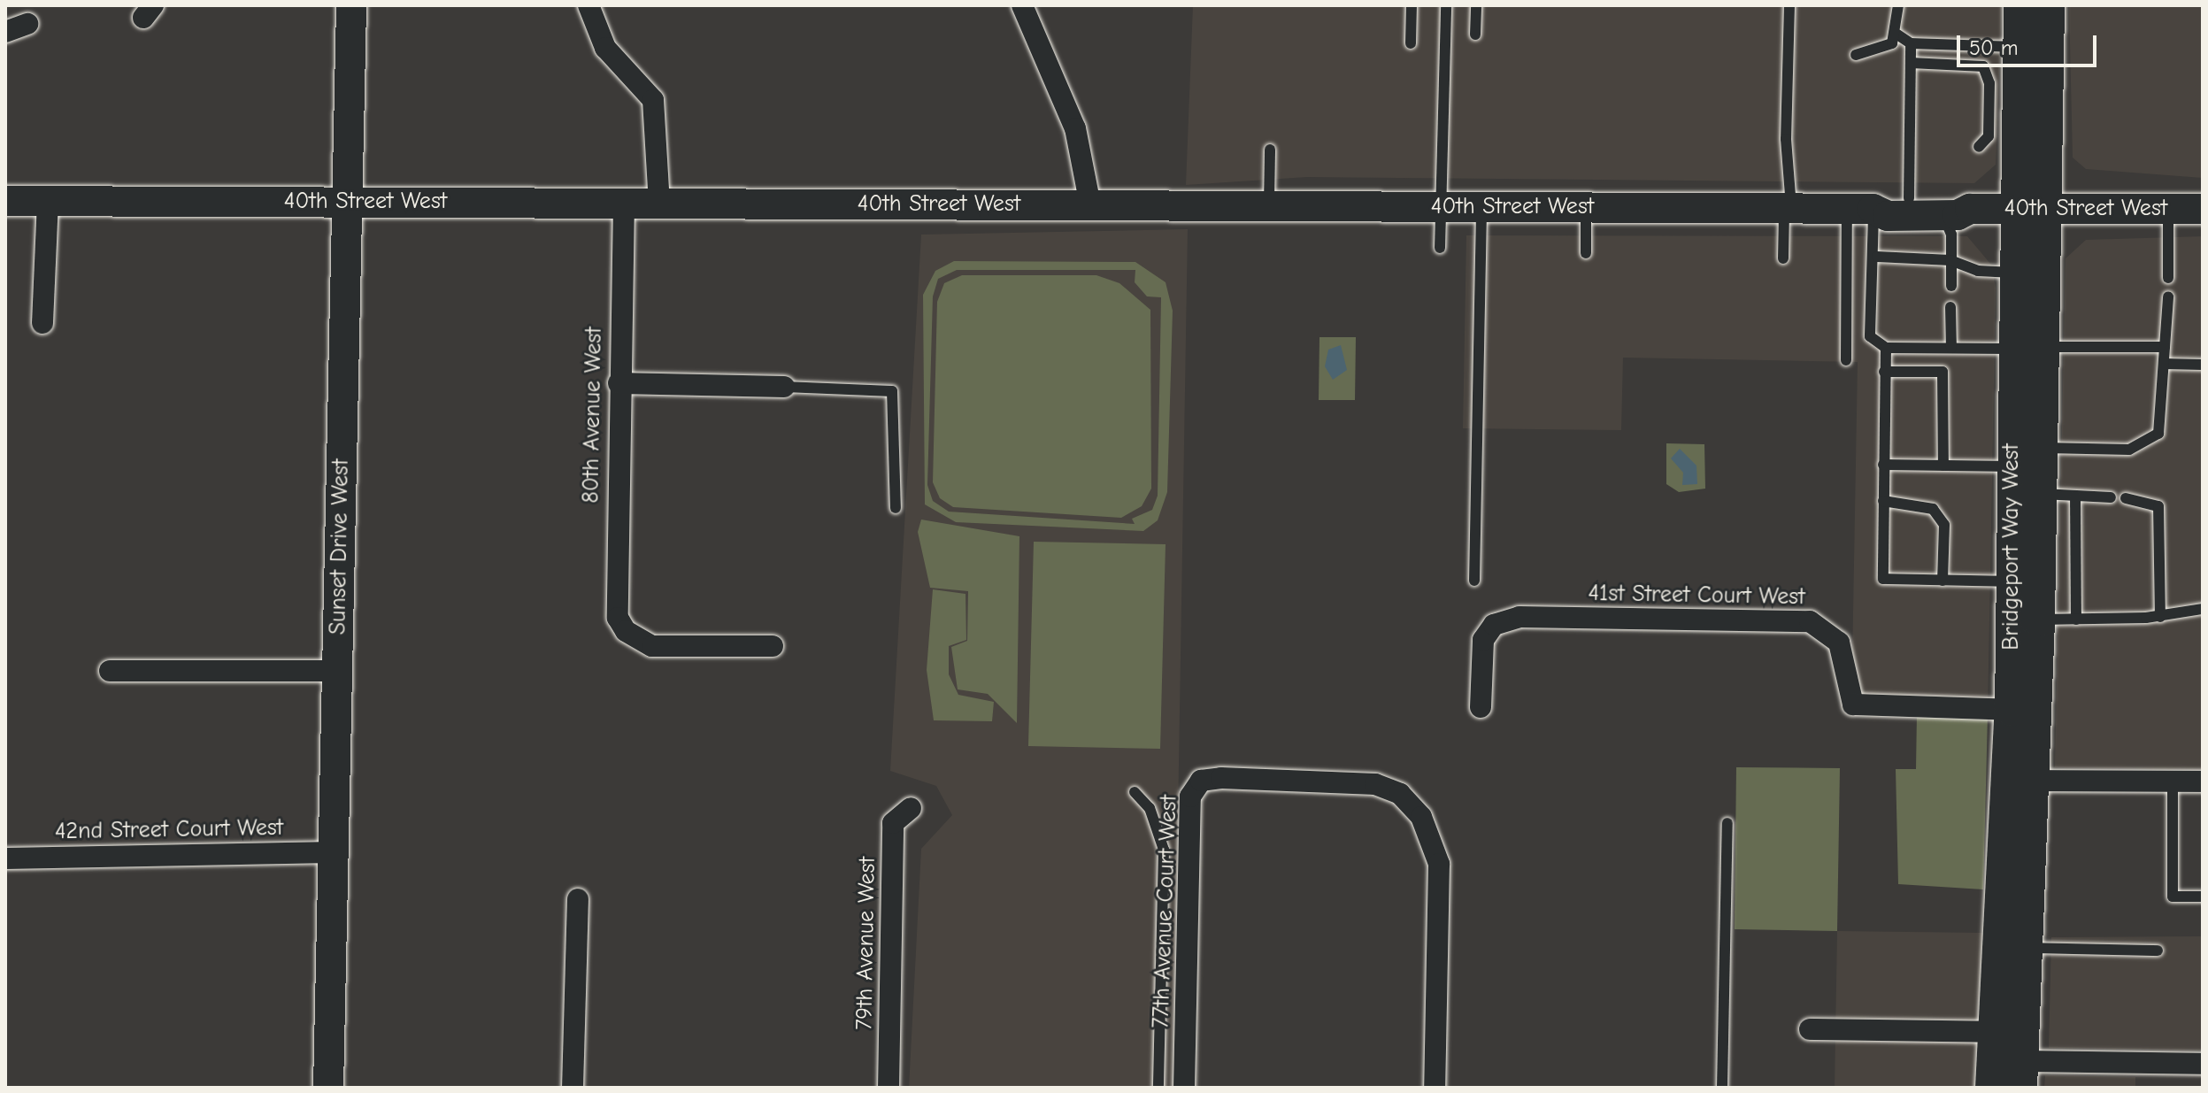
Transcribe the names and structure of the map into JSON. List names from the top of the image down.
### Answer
{
  "streets": {
    "main road": ["Bridgeport Way West"],
    "street": [
      "40th Street West",
      "80th Avenue West",
      "Sunset Drive West",
      "41st Street Court West",
      "42nd Street Court West",
      "77th Avenue Court West",
      "79th Avenue West"
    ]
  },
  "crossings": [
    ["40th Street West", "80th Avenue West"],
    ["40th Street West", "Sunset Drive West"],
    ["40th Street West", "Bridgeport Way West"],
    ["Sunset Drive West", "42nd Street Court West"],
    ["Bridgeport Way West", "41st Street Court West"]
  ],
  "scale_bar": "50 m"
}
